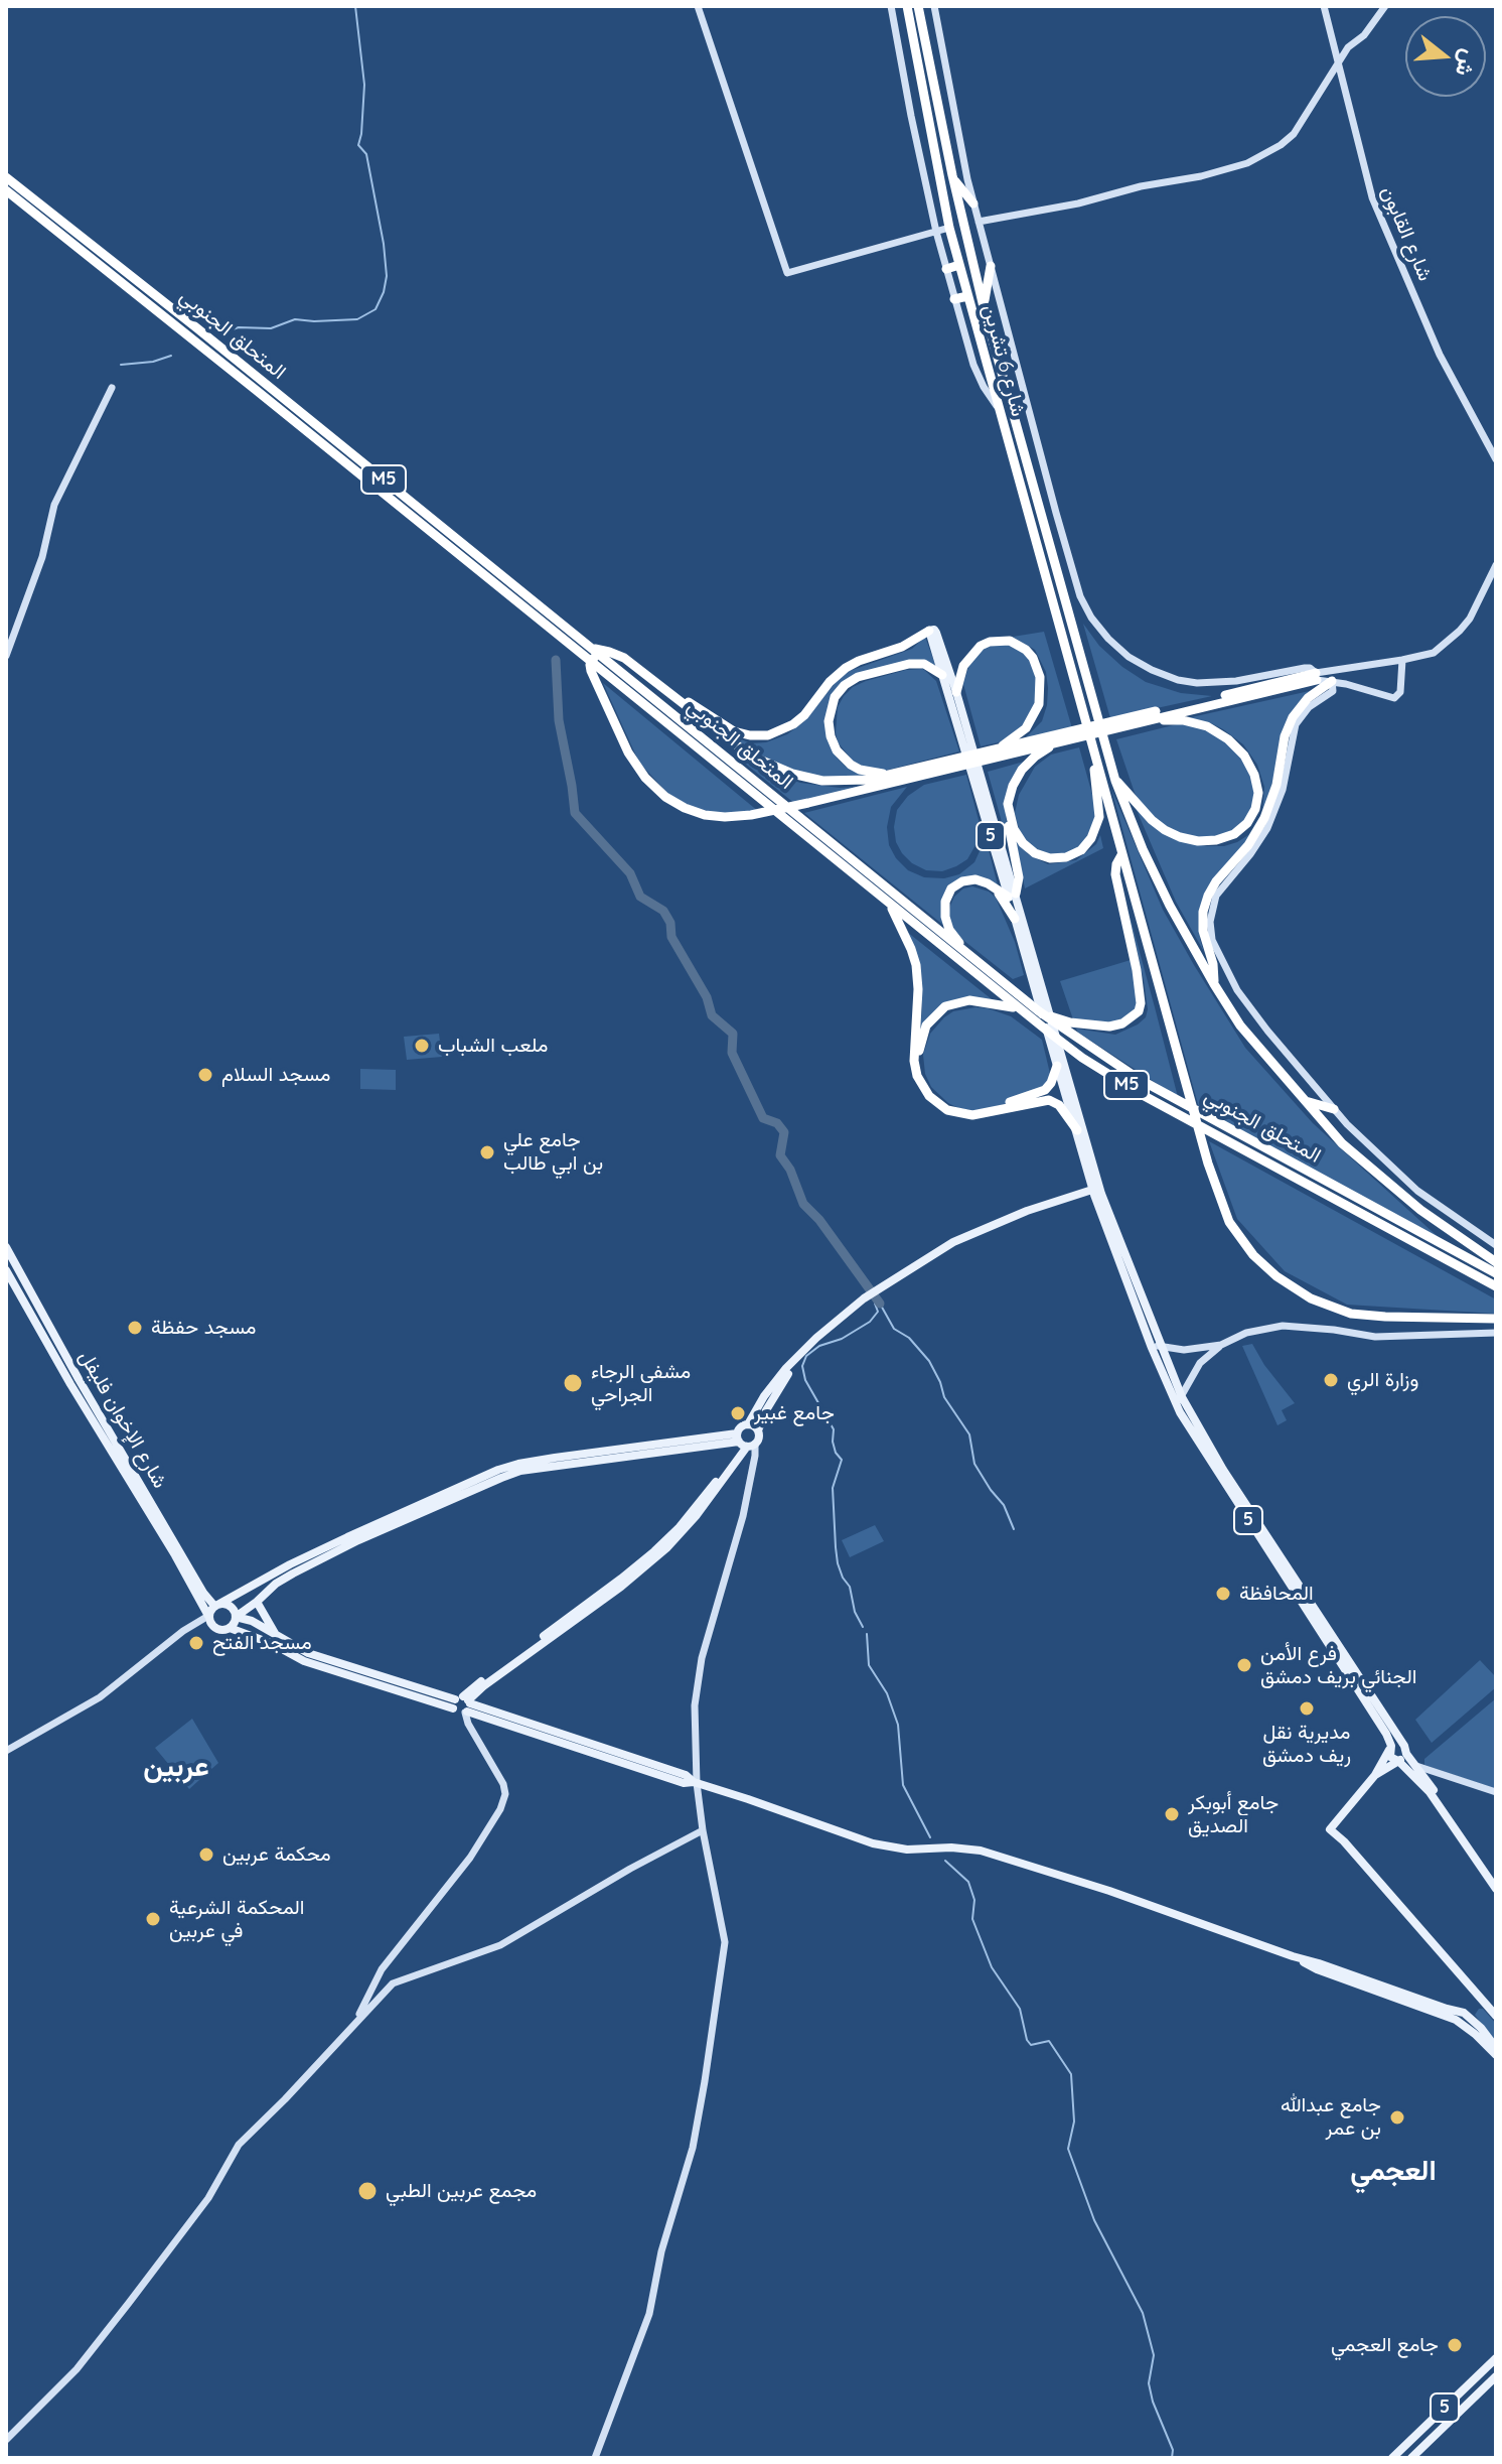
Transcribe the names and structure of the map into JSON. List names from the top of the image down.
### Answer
{
  "streets": {
    "highway": ["المتحلق الجنوبي", "شارع 6 تشرين", "M5"],
    "main road": ["شارع القابون", "5", "شارع الإخوان فليفل"]
  },
  "districts": ["عربين", "العجمي"],
  "places": [
    "ملعب الشباب",
    "مسجد السلام",
    "جامع علي بن ابي طالب",
    "مسجد حفظة",
    "وزارة الري",
    "مشفى الرجاء الجراحي",
    "جامع غبير",
    "المحافظة",
    "مسجد الفتح",
    "فرع الأمن الجنائي بريف دمشق",
    "مديرية نقل ريف دمشق",
    "جامع أبوبكر الصديق",
    "محكمة عربين",
    "المحكمة الشرعية في عربين",
    "جامع عبدالله بن عمر",
    "مجمع عربين الطبي",
    "جامع العجمي"
  ],
  "north": "right"
}
